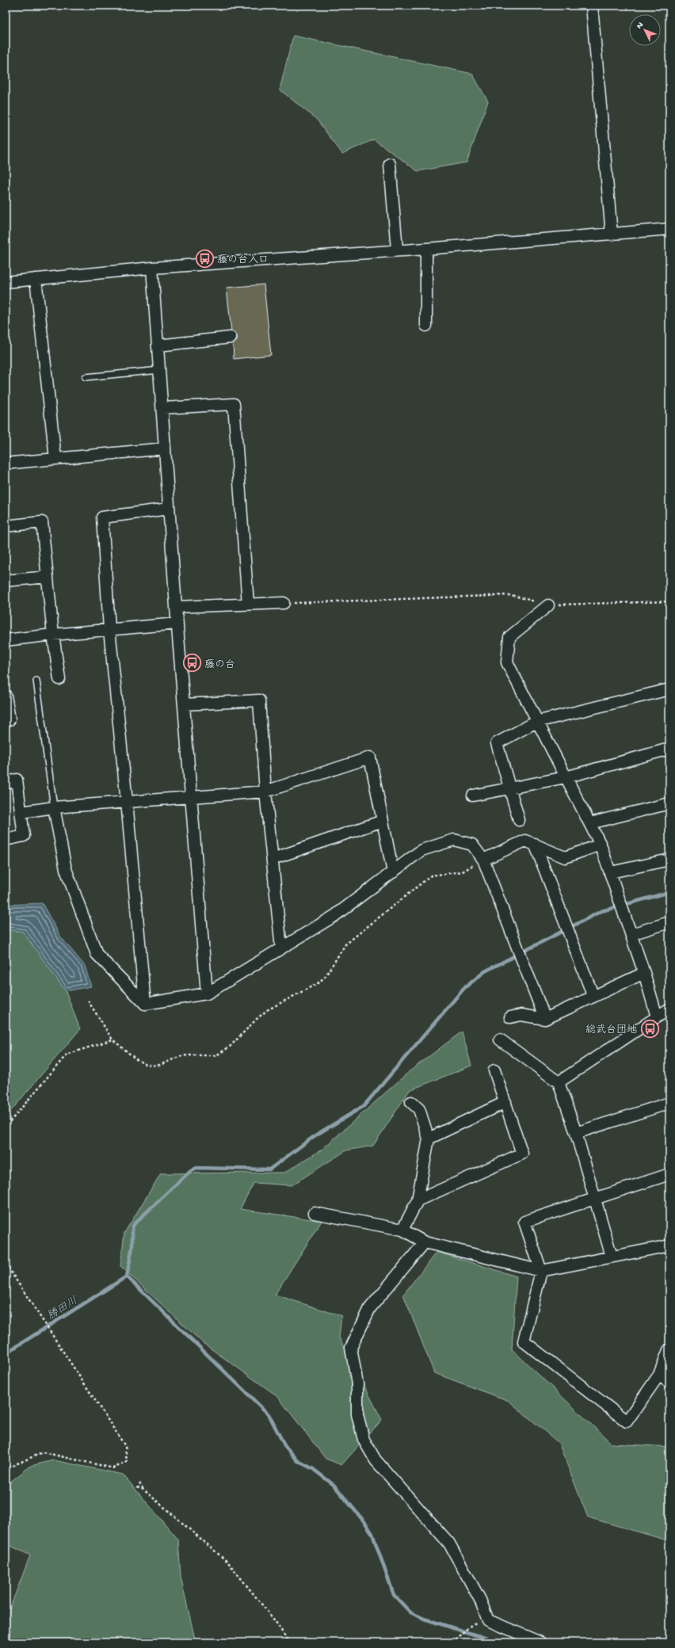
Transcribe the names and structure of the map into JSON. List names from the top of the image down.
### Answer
{
  "water": ["勝田川"],
  "places": {
    "bus stop": ["藤の台入口", "藤の台", "総武台団地"]
  },
  "north": "top left"
}
